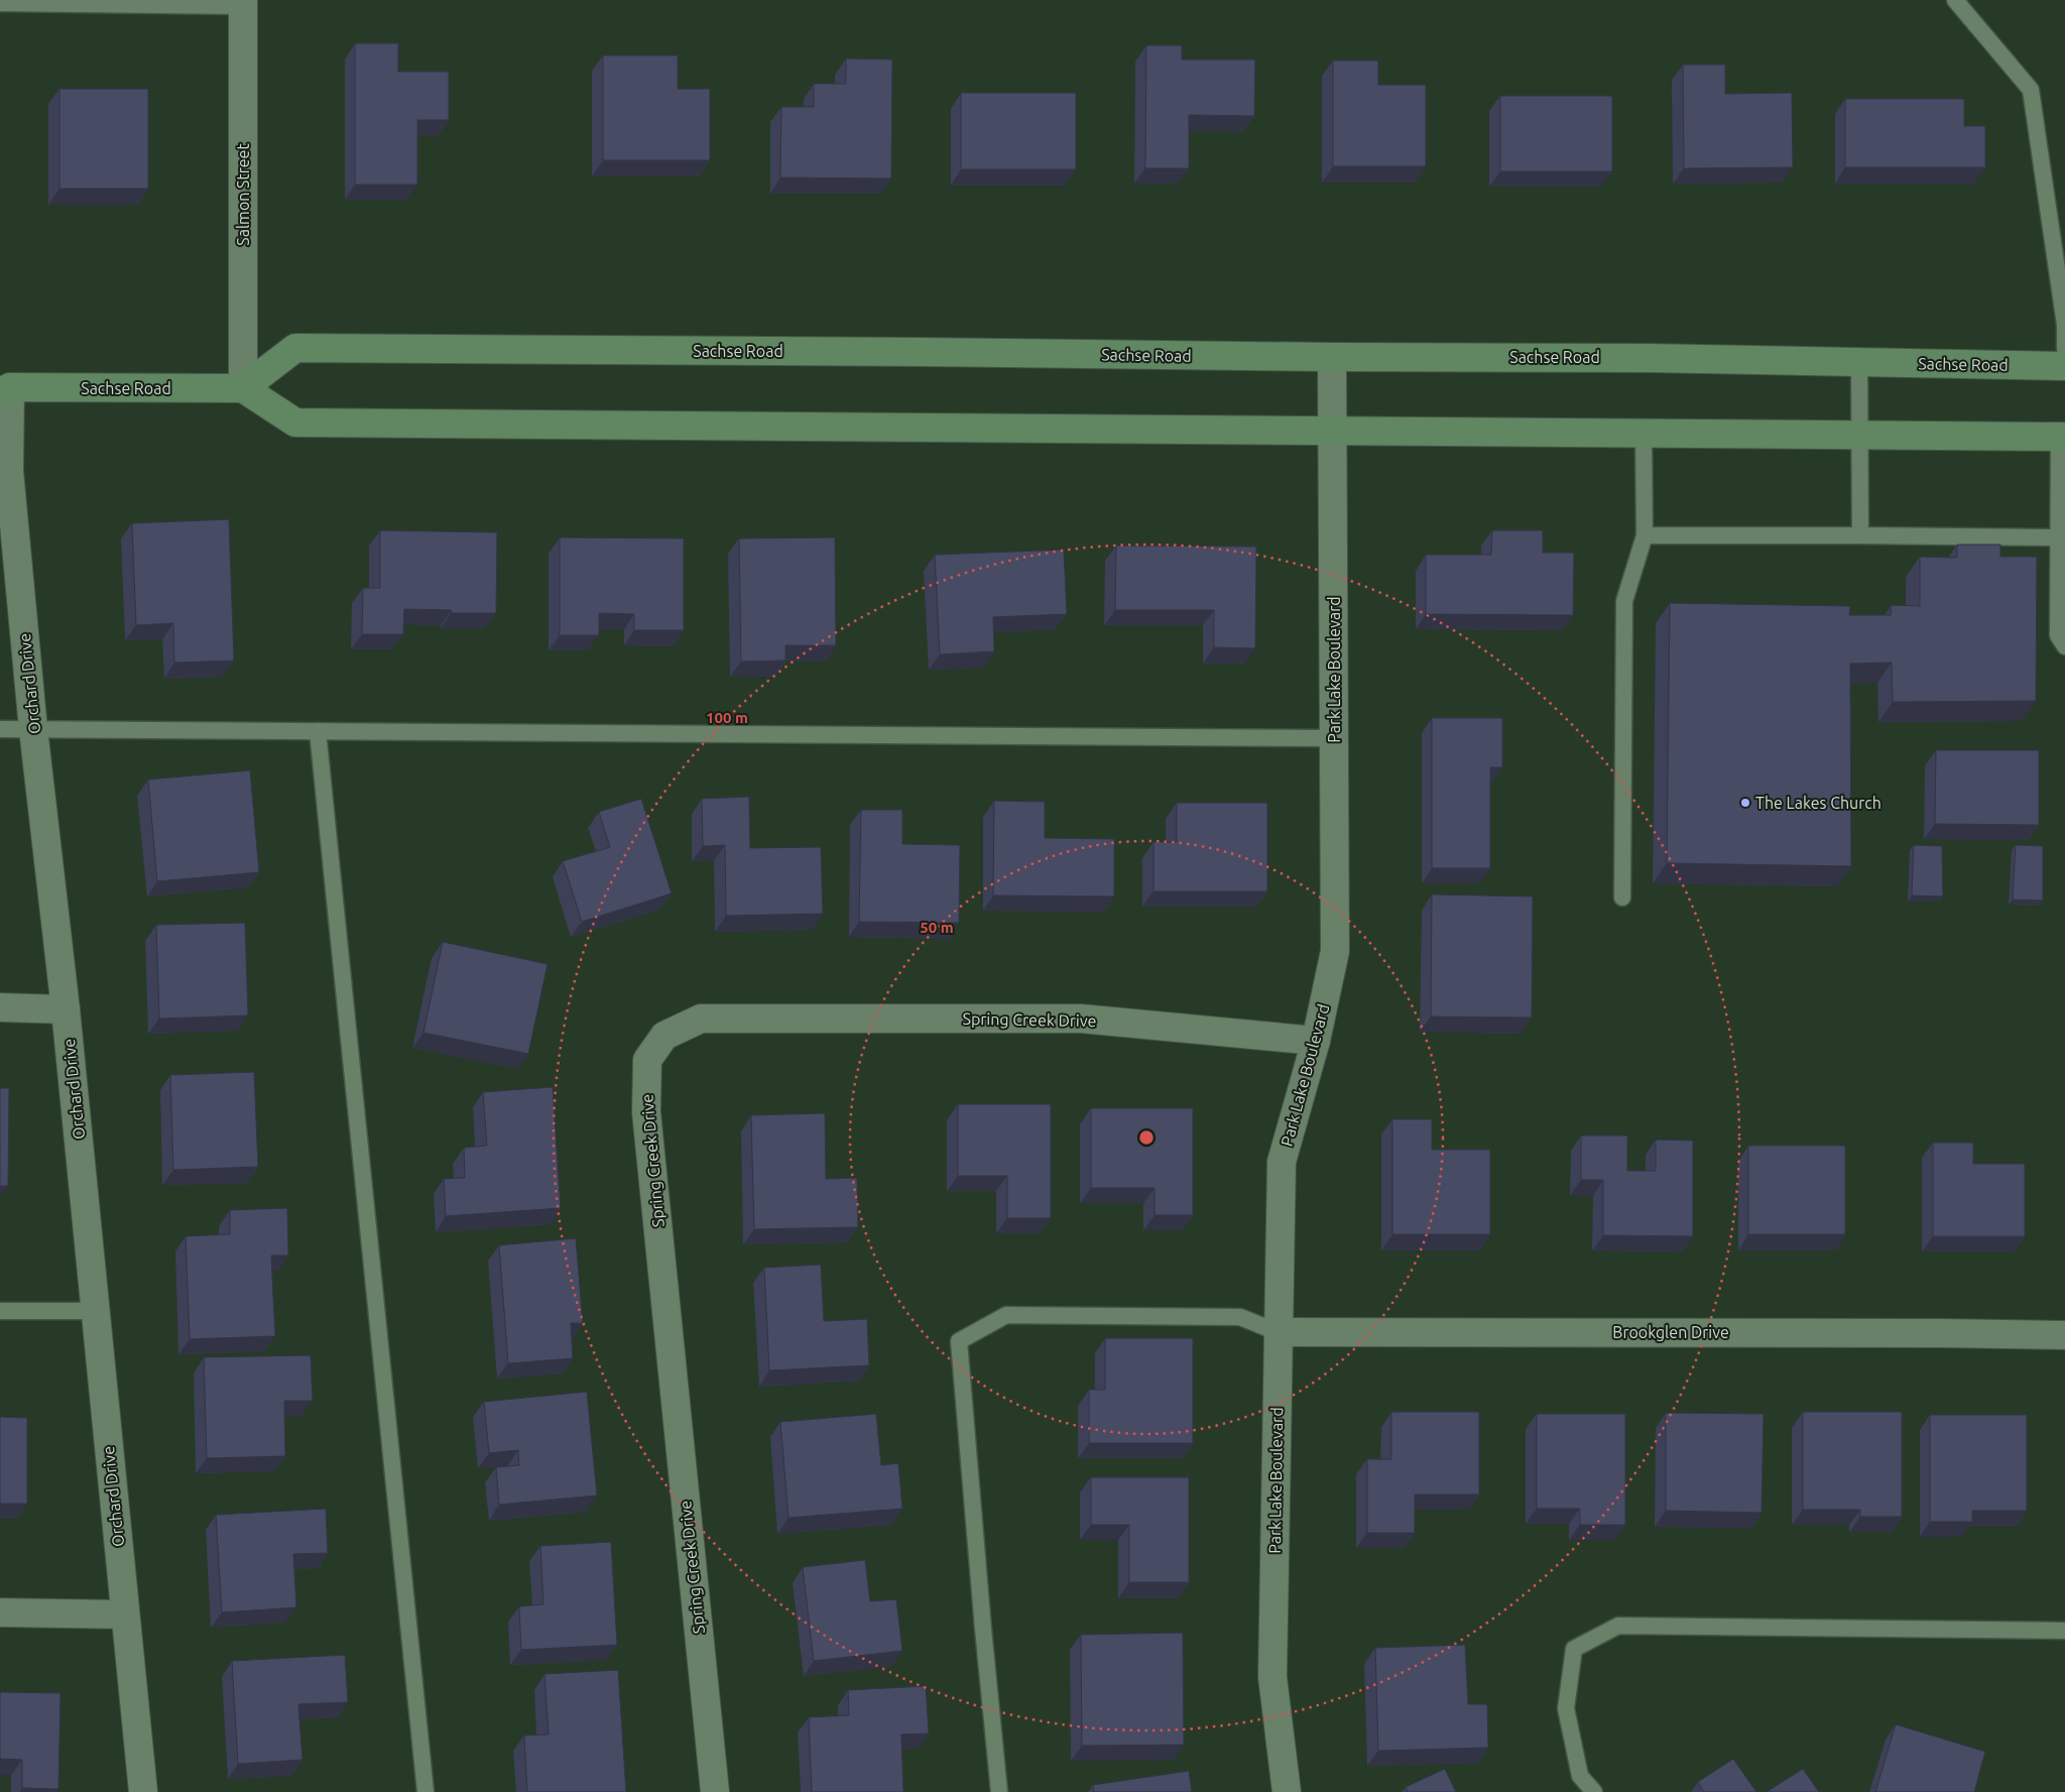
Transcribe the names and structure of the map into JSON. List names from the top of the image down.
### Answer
{
  "streets": {
    "main road": ["Sachse Road"],
    "street": [
      "Salmon Street",
      "Park Lake Boulevard",
      "Orchard Drive",
      "Spring Creek Drive",
      "Brookglen Drive"
    ]
  },
  "crossings": [
    ["Salmon Street", "Sachse Road"],
    ["Sachse Road", "Park Lake Boulevard"],
    ["Sachse Road", "Orchard Drive"],
    ["Park Lake Boulevard", "Spring Creek Drive"],
    ["Park Lake Boulevard", "Brookglen Drive"]
  ],
  "places": ["The Lakes Church"],
  "rings": ["100 m", "50 m"]
}
